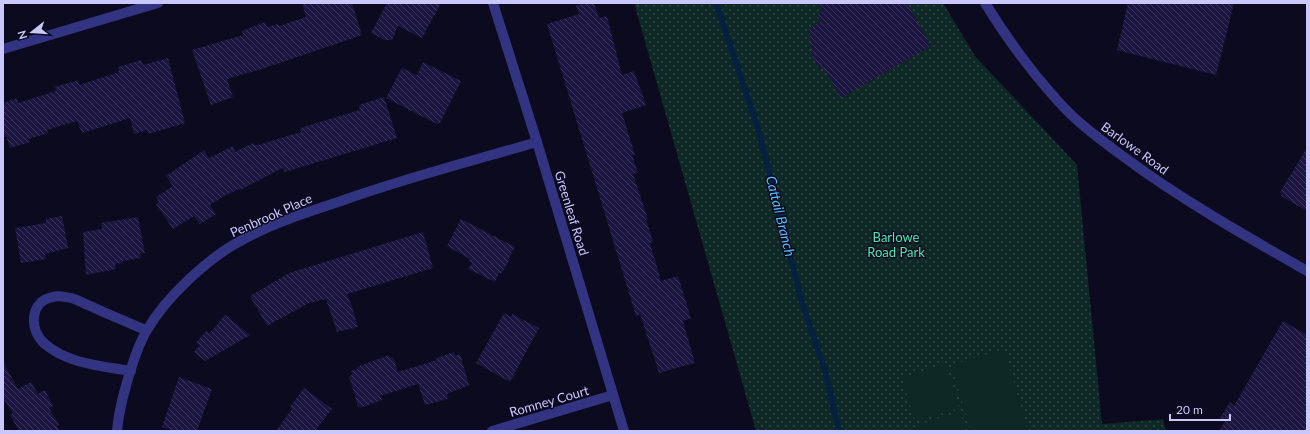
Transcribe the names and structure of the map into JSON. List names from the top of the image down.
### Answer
{
  "streets": {
    "street": [
      "Barlowe Road",
      "Greenleaf Road",
      "Penbrook Place",
      "Romney Court"
    ]
  },
  "crossings": [
    ["Greenleaf Road", "Penbrook Place"],
    ["Greenleaf Road", "Romney Court"]
  ],
  "water": ["Cattail Branch"],
  "parks": ["Barlowe Road Park"],
  "scale_bar": "20 m",
  "north": "left"
}
